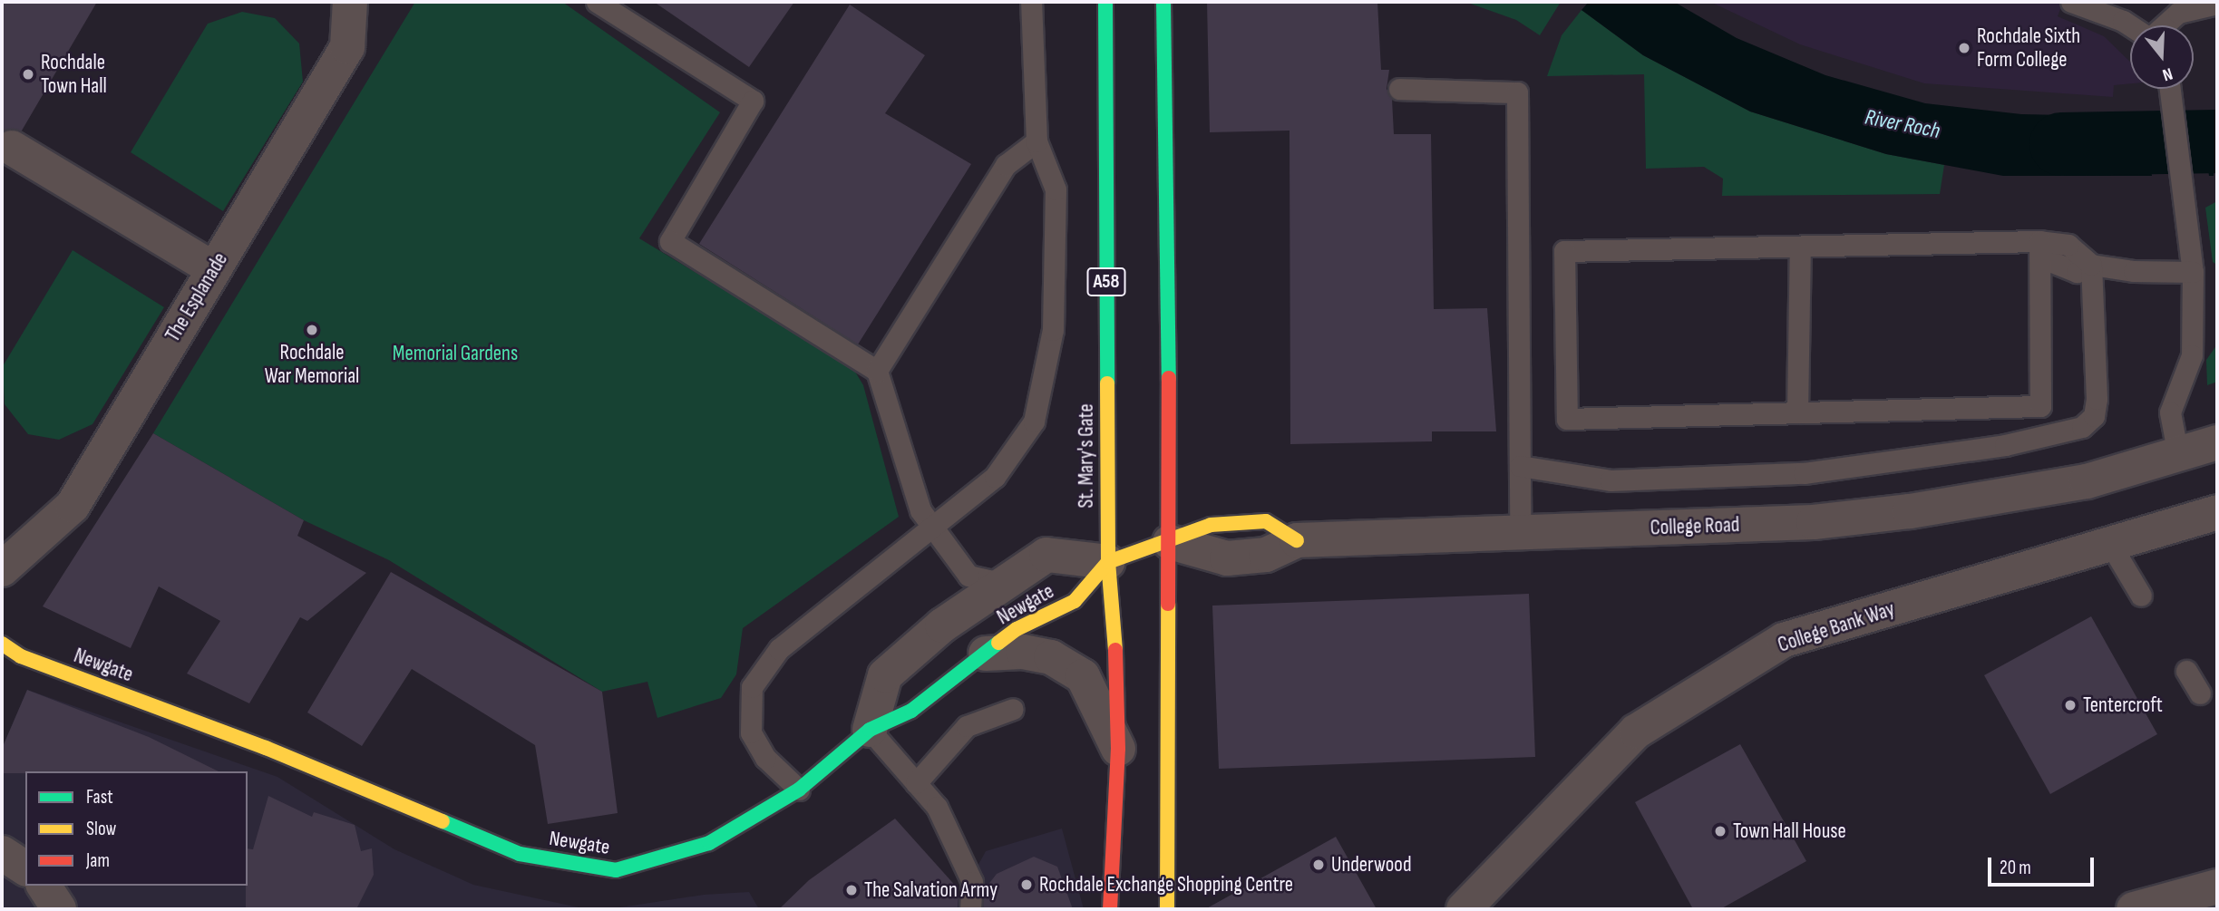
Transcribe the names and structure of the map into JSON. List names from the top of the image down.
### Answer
{
  "streets": {
    "main road": ["A58", "St. Mary's Gate", "Newgate"],
    "street": ["The Esplanade", "College Road", "College Bank Way"]
  },
  "crossings": [
    ["St. Mary's Gate", "Newgate"]
  ],
  "water": ["River Roch"],
  "parks": ["Memorial Gardens"],
  "places": [
    "Rochdale Sixth Form College",
    "Rochdale Town Hall",
    "Rochdale War Memorial",
    "Tentercroft",
    "Town Hall House",
    "Underwood",
    "Rochdale Exchange Shopping Centre",
    "The Salvation Army"
  ],
  "legend": ["Fast", "Slow", "Jam"],
  "scale_bar": "20 m",
  "north": "bottom"
}
